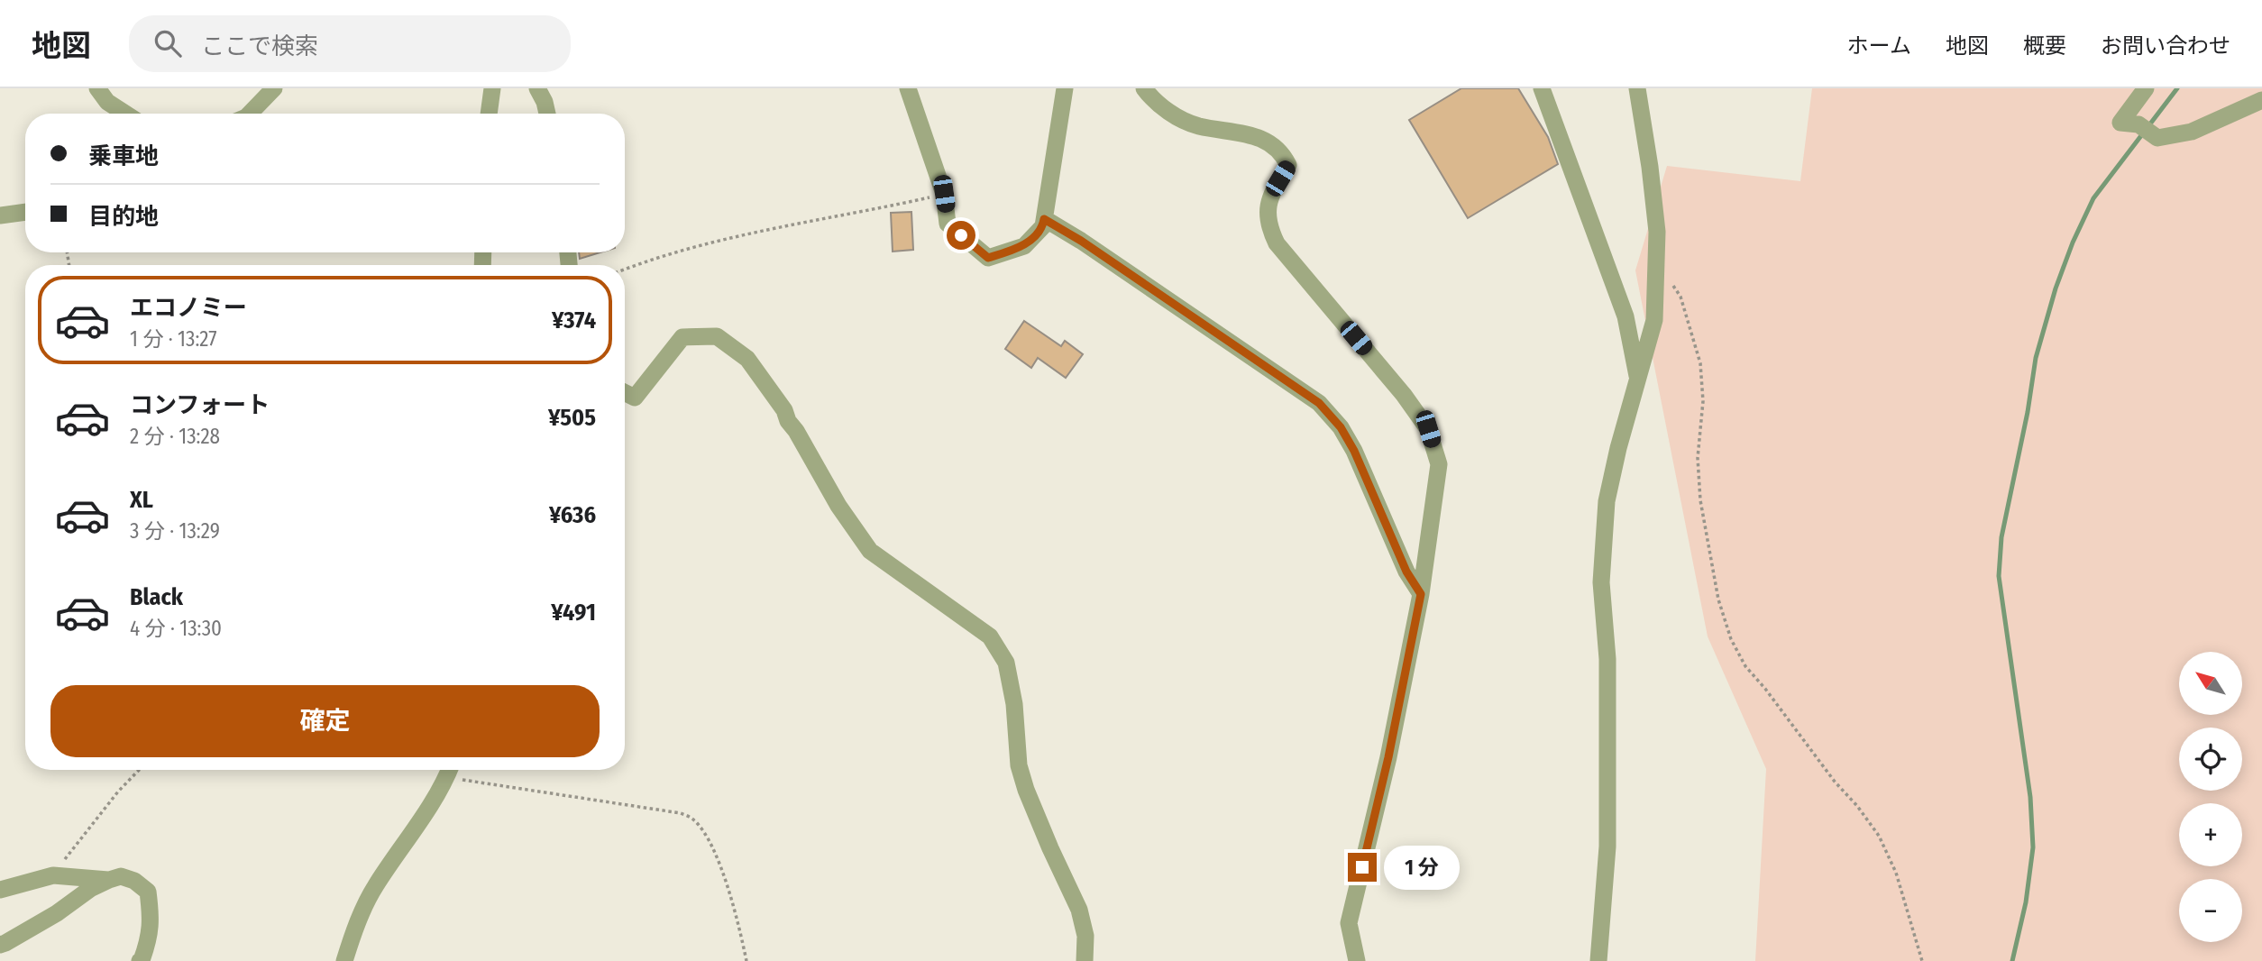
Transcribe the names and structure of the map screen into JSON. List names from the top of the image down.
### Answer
{
  "north": "top left",
  "page": {
    "header": "地図",
    "search": "ここで検索",
    "nav": [
      "ホーム",
      "地図",
      "概要",
      "お問い合わせ"
    ],
    "banner": ["乗車地", "目的地"],
    "list": [
      {
        "name": "エコノミー",
        "note": "1 分 · 13:27",
        "value": "¥374"
      },
      {
        "name": "コンフォート",
        "note": "2 分 · 13:28",
        "value": "¥505"
      },
      {
        "name": "XL",
        "note": "3 分 · 13:29",
        "value": "¥636"
      },
      {
        "name": "Black",
        "note": "4 分 · 13:30",
        "value": "¥491"
      }
    ],
    "map_buttons": ["+", "−"],
    "buttons": "確定",
    "bubble": "1 分"
  }
}
